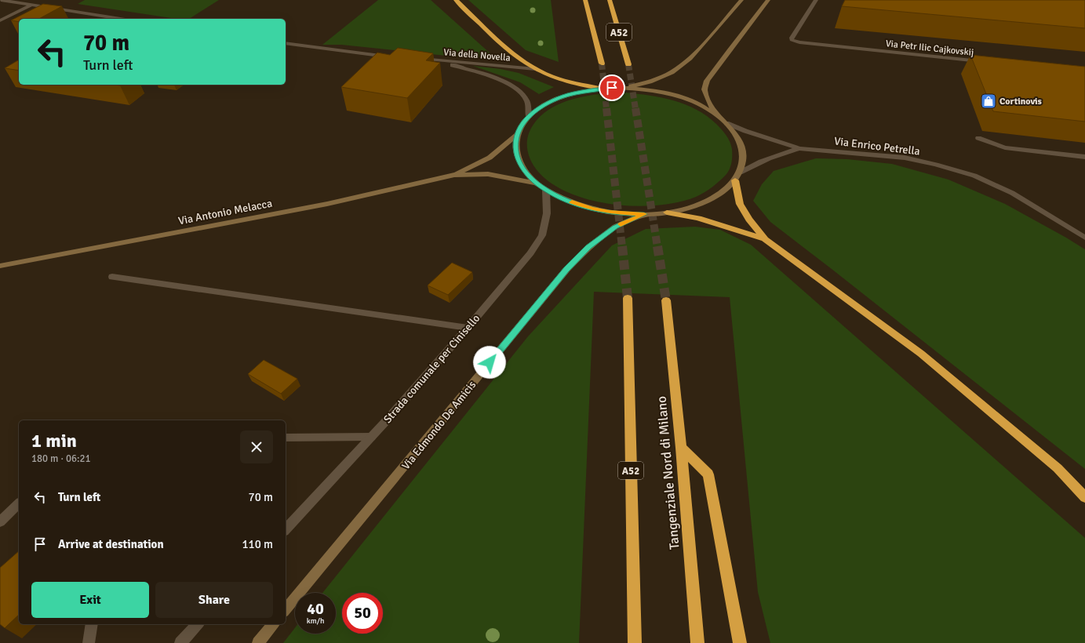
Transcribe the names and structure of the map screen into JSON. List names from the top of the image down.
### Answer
{
  "streets": {
    "highway": ["A52", "Tangenziale Nord di Milano"],
    "main road": ["Via Antonio Melacca", "Via Edmondo De Amicis"],
    "street": [
      "Via Petr Ilic Cajkovskij",
      "Via della Novella",
      "Via Enrico Petrella",
      "Strada comunale per Cinisello"
    ]
  },
  "places": {
    "shop": ["Cortinovis"]
  },
  "page": {
    "turn": ["70 m", "Turn left"],
    "heading": ["1 min", "180 m · 06:21"],
    "list": [
      {
        "name": "Turn left",
        "value": "70 m"
      },
      {
        "name": "Arrive at destination",
        "value": "110 m"
      }
    ],
    "buttons": ["Exit", "Share"],
    "speed": "40 km/h",
    "limit": "50"
  }
}
